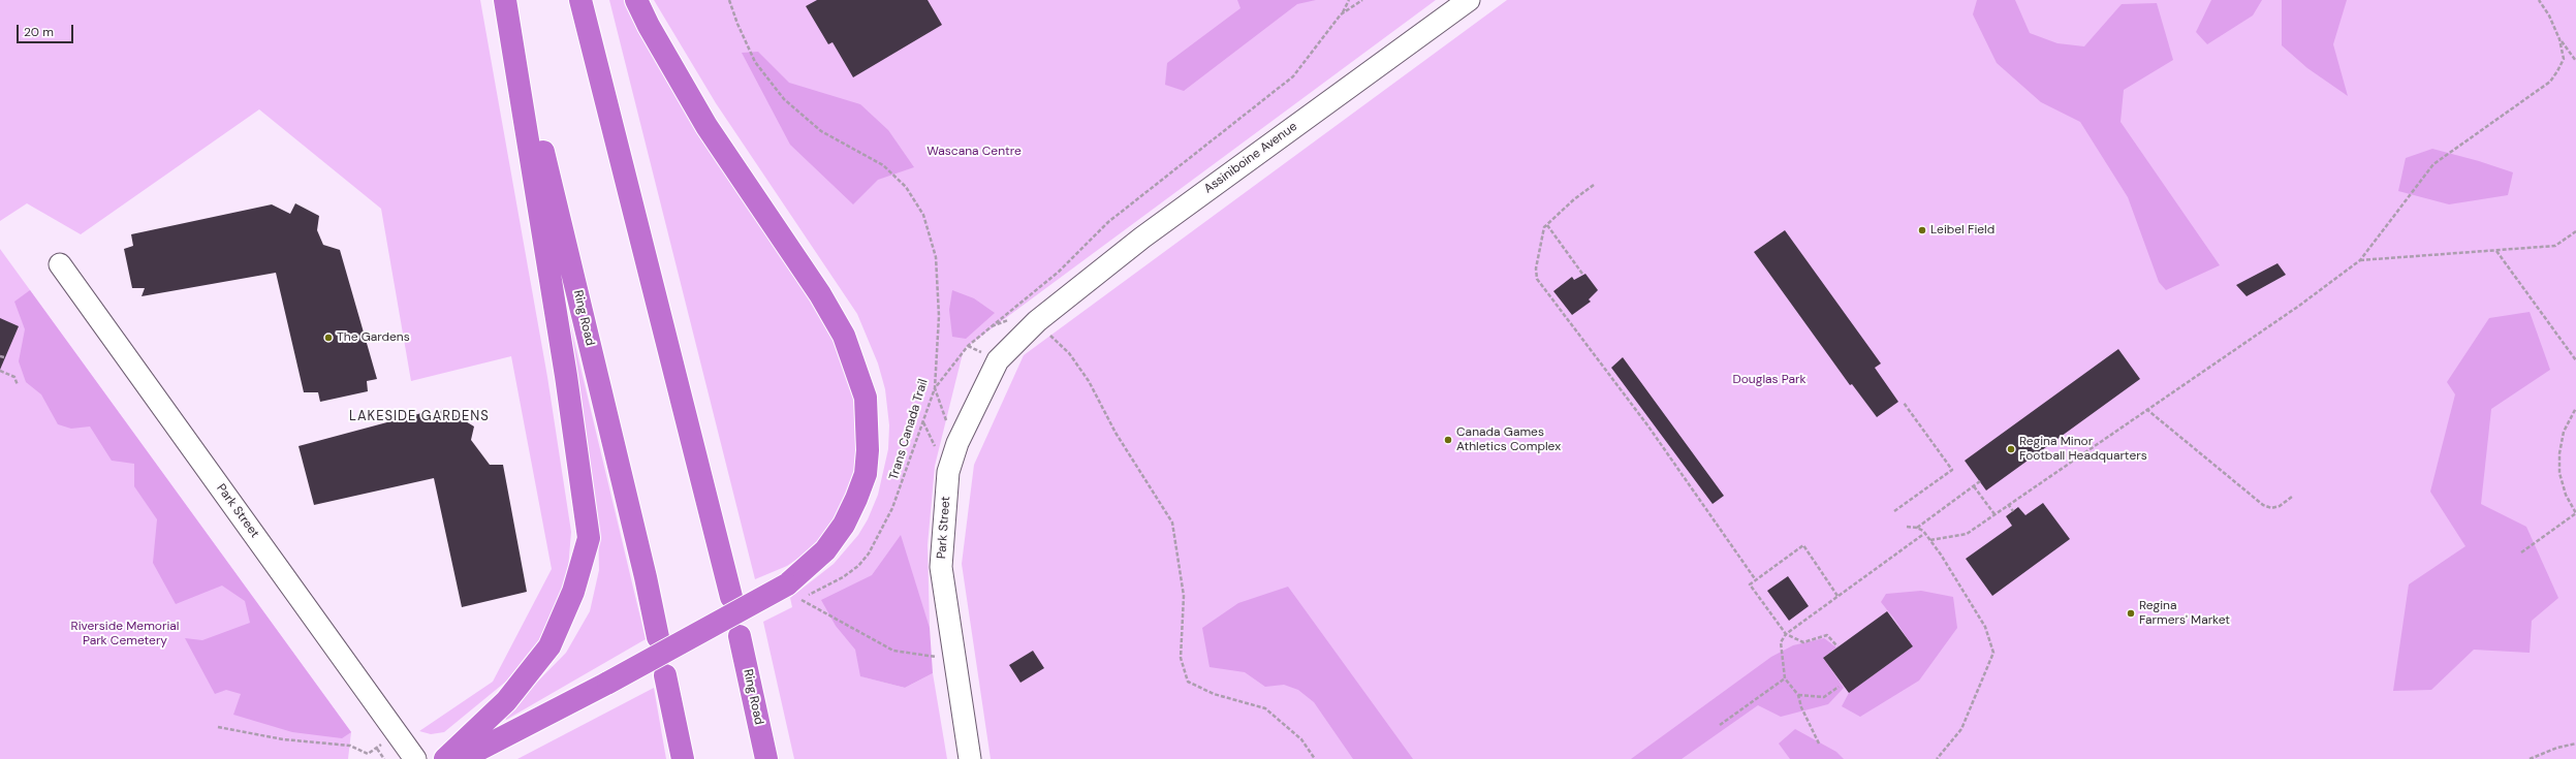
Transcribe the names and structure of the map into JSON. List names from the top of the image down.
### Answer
{
  "streets": {
    "highway": ["Ring Road"],
    "street": ["Assiniboine Avenue", "Park Street"],
    "path": ["Trans Canada Trail"]
  },
  "crossings": [
    ["Assiniboine Avenue", "Park Street"]
  ],
  "districts": ["LAKESIDE GARDENS"],
  "parks": ["Wascana Centre", "Douglas Park", "Riverside Memorial Park Cemetery"],
  "places": [
    "Leibel Field",
    "The Gardens",
    "Canada Games Athletics Complex",
    "Regina Minor Football Headquarters",
    "Regina Farmers' Market"
  ],
  "scale_bar": "20 m"
}
